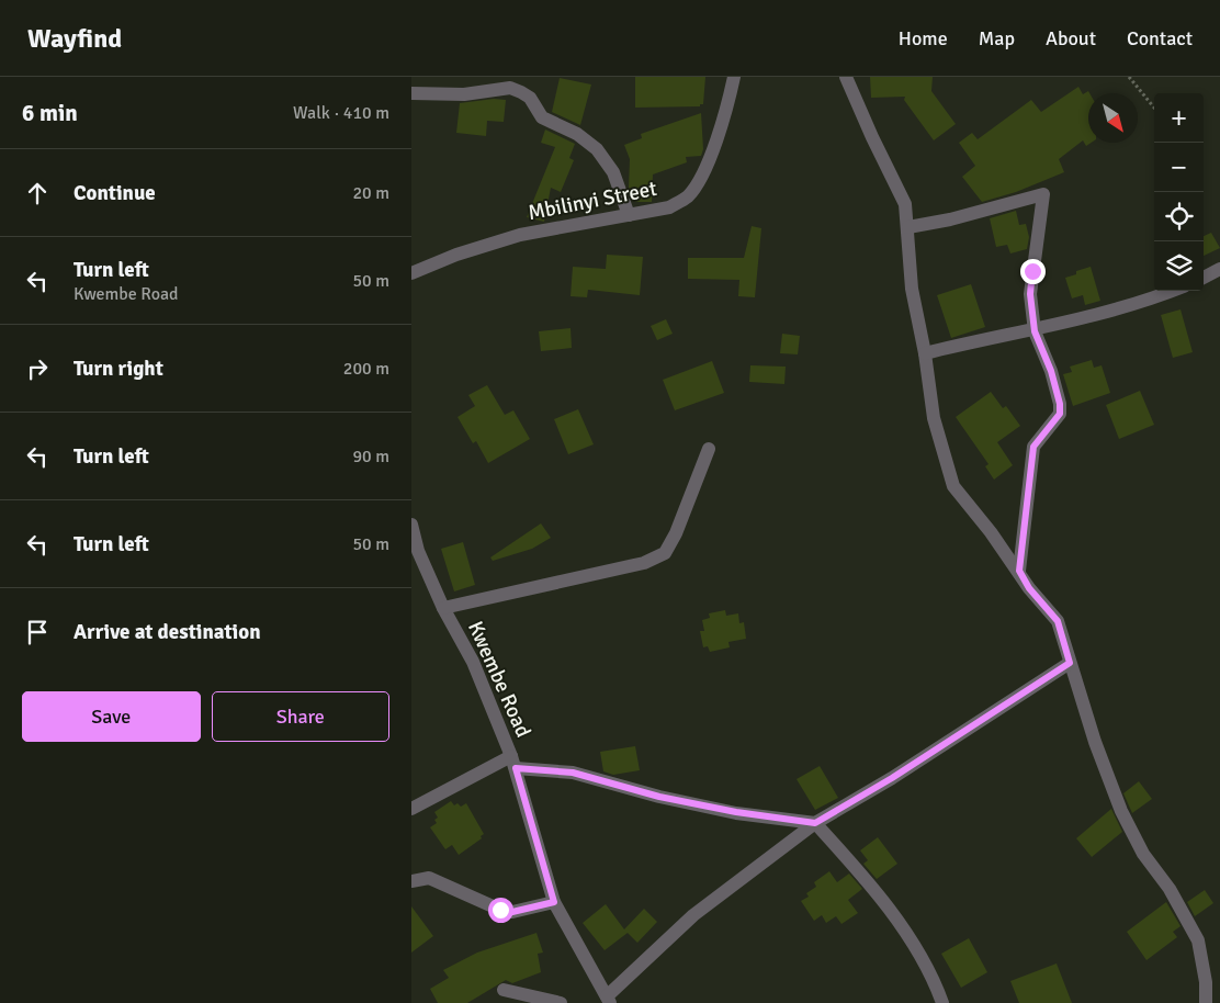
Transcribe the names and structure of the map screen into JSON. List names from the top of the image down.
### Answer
{
  "streets": {
    "street": ["Mbilinyi Street", "Kwembe Road"]
  },
  "north": "bottom right",
  "page": {
    "header": "Wayfind",
    "nav": [
      "Home",
      "Map",
      "About",
      "Contact"
    ],
    "heading": ["6 min", "Walk · 410 m"],
    "map_buttons": ["+", "−"],
    "list": [
      ["Continue", "20 m"],
      ["Turn left", "Kwembe Road", "50 m"],
      ["Turn right", "200 m"],
      ["Turn left", "90 m"],
      ["Turn left", "50 m"],
      "Arrive at destination"
    ],
    "buttons": ["Save", "Share"]
  }
}
